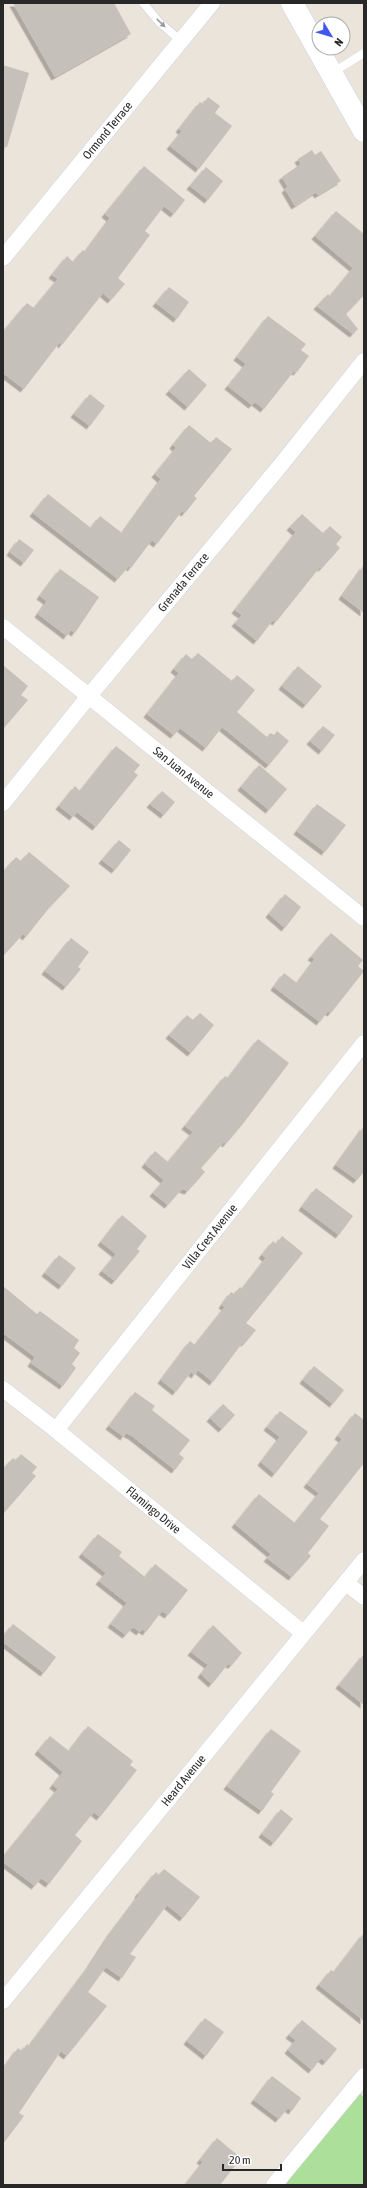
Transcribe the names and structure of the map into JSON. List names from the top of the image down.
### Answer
{
  "streets": {
    "street": [
      "Ormond Terrace",
      "Grenada Terrace",
      "San Juan Avenue",
      "Villa Crest Avenue",
      "Flamingo Drive",
      "Heard Avenue"
    ]
  },
  "crossings": [
    ["Grenada Terrace", "San Juan Avenue"],
    ["Villa Crest Avenue", "Flamingo Drive"],
    ["Flamingo Drive", "Heard Avenue"]
  ],
  "scale_bar": "20 m",
  "north": "bottom right"
}
